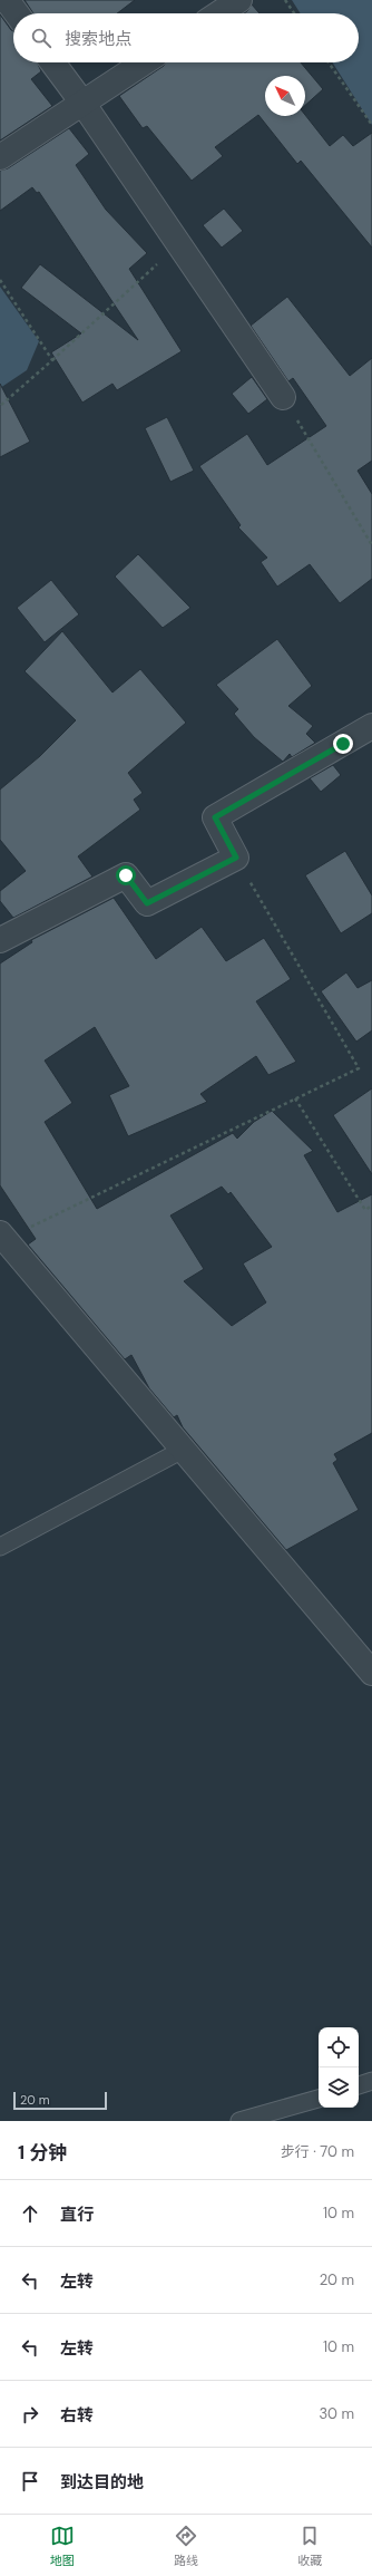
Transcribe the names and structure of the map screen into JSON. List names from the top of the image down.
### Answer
{
  "scale_bar": "20 m",
  "north": "top left",
  "page": {
    "search": "搜索地点",
    "scale": "20 m",
    "heading": ["1 分钟", "步行 · 70 m"],
    "list": [
      ["直行", "10 m"],
      ["左转", "20 m"],
      ["左转", "10 m"],
      ["右转", "30 m"],
      "到达目的地"
    ],
    "nav": ["地图", "路线", "收藏"]
  }
}
